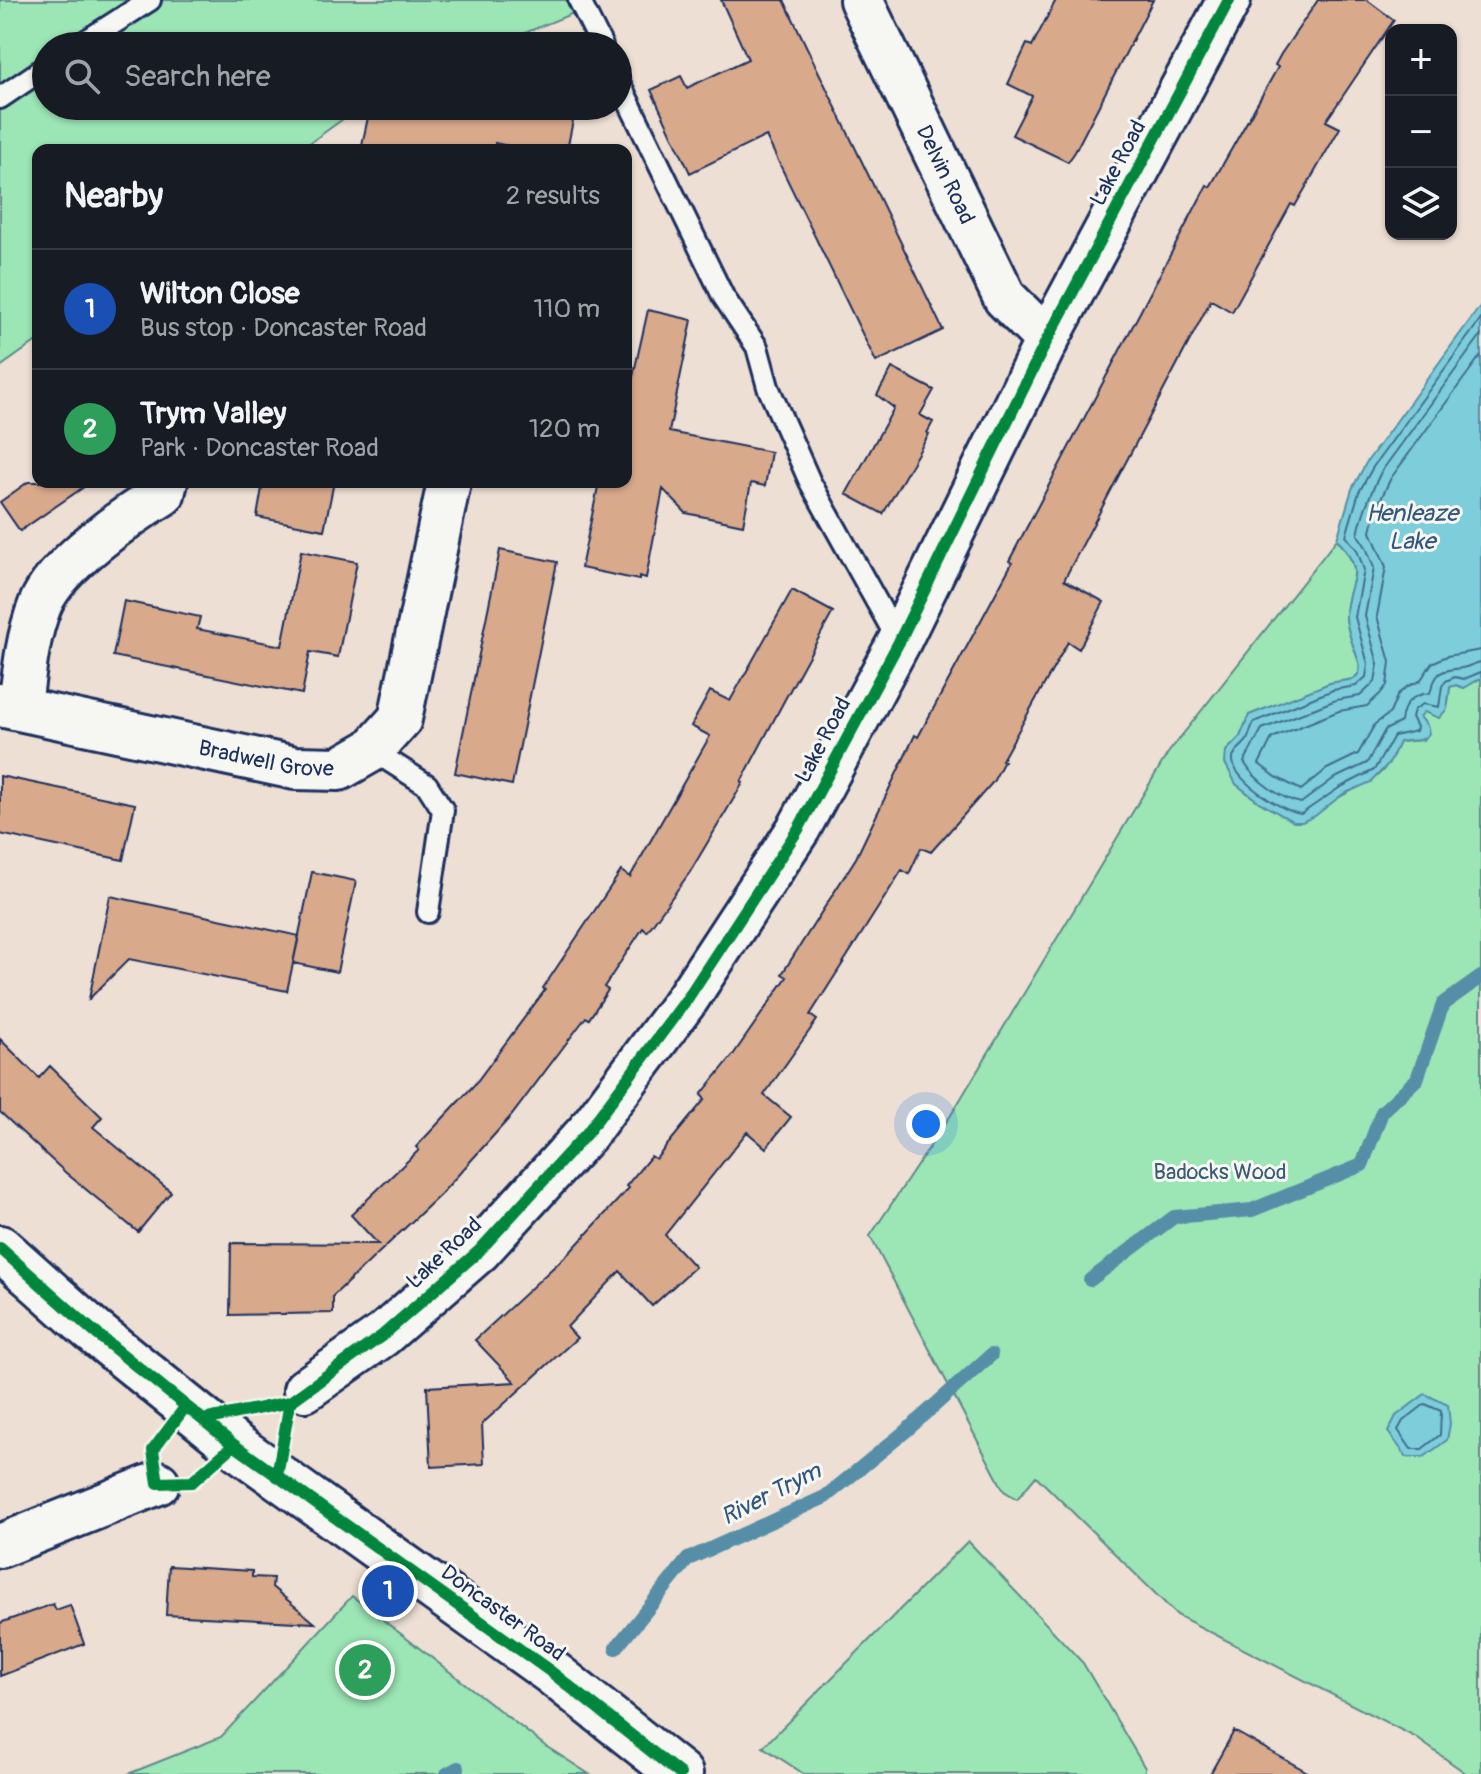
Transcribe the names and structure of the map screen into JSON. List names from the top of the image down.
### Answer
{
  "streets": {
    "street": [
      "Lake Road",
      "Delvin Road",
      "Bradwell Grove",
      "Doncaster Road"
    ]
  },
  "crossings": [
    ["Lake Road", "Delvin Road"]
  ],
  "water": ["Henleaze Lake", "River Trym"],
  "parks": ["Badocks Wood"],
  "page": {
    "map_buttons": ["+", "−"],
    "search": "Search here",
    "heading": ["Nearby", "2 results"],
    "list": [
      {
        "mark": "1",
        "name": "Wilton Close",
        "note": "Bus stop · Doncaster Road",
        "value": "110 m"
      },
      {
        "mark": "2",
        "name": "Trym Valley",
        "note": "Park · Doncaster Road",
        "value": "120 m"
      }
    ],
    "pins": ["1", "2"]
  }
}
